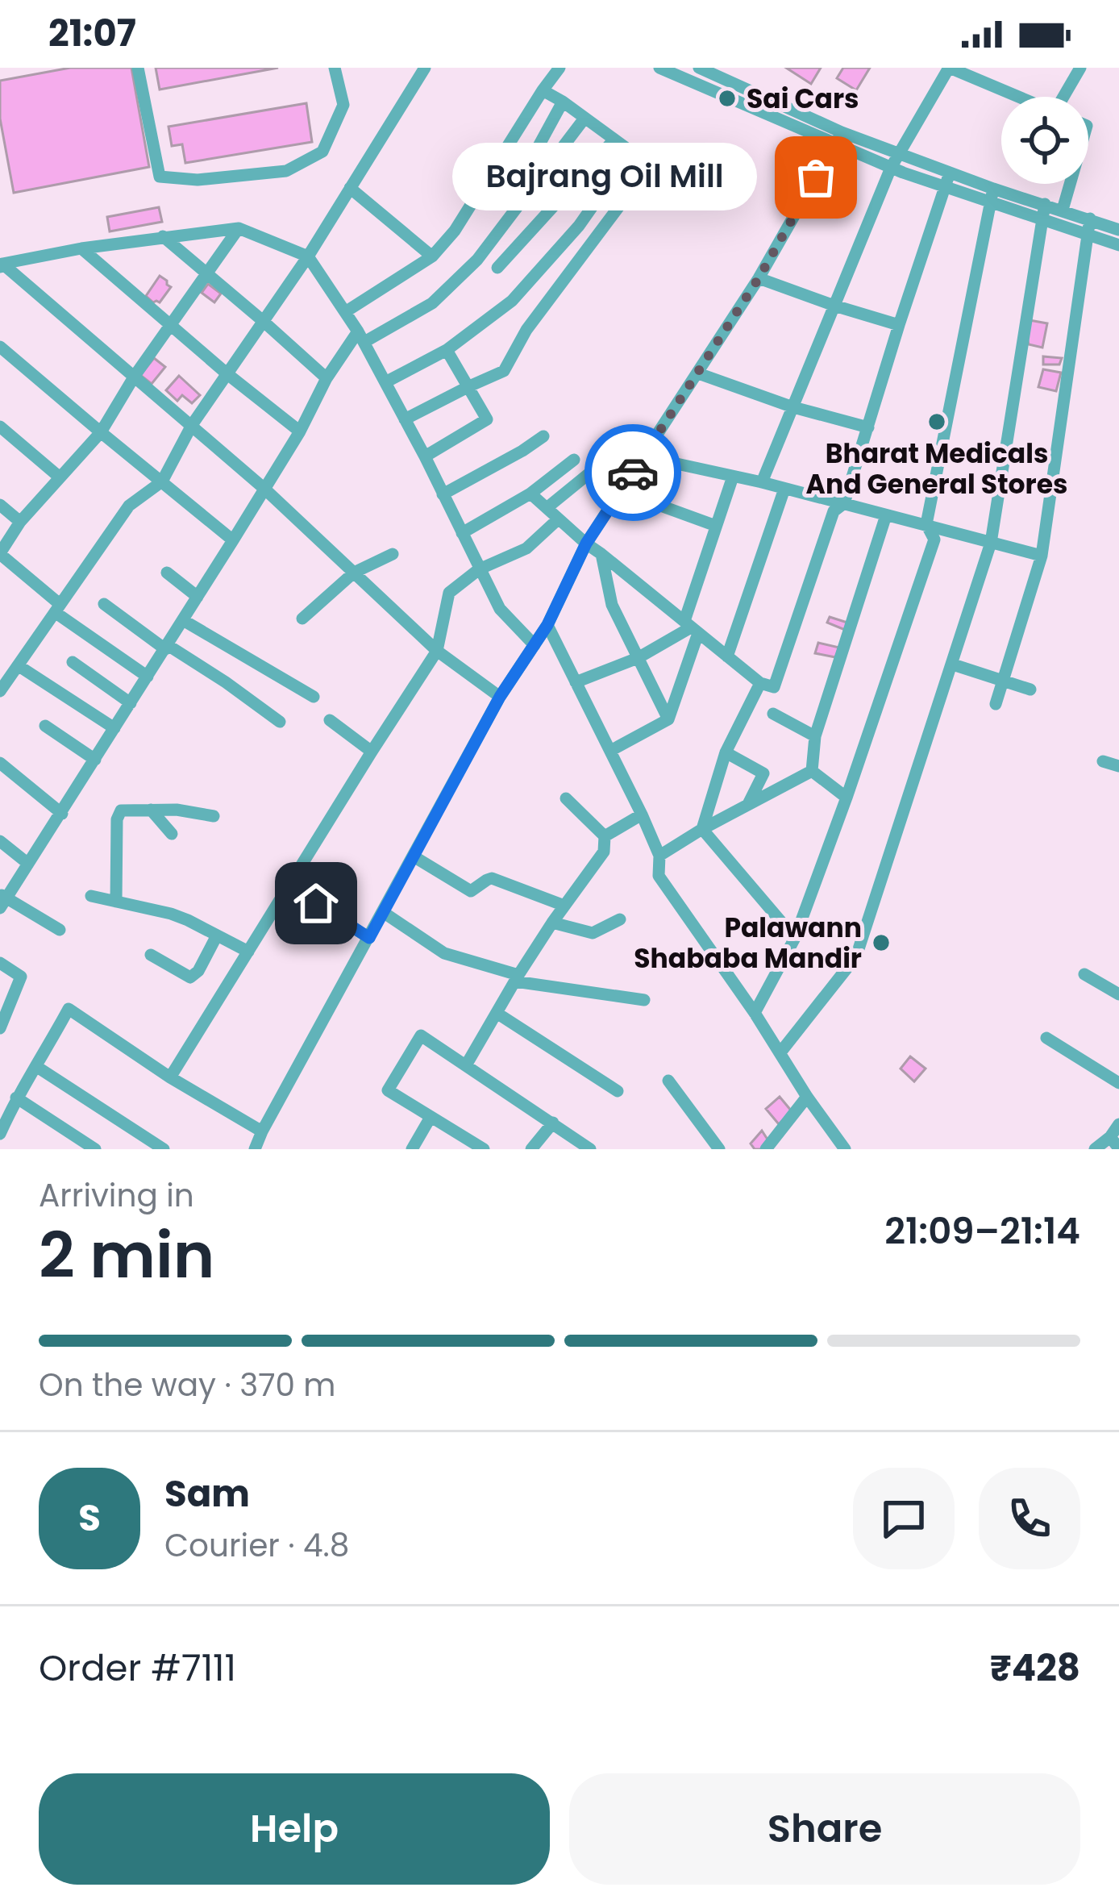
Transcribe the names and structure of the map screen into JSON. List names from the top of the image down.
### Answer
{
  "places": [
    "Sai Cars",
    "Bajrang Oil Mill",
    "Bharat Medicals And General Stores",
    "Palawann Shababa Mandir"
  ],
  "page": {
    "status": "21:07",
    "bubble": "Bajrang Oil Mill",
    "heading": ["2 min", "Arriving in", "21:09–21:14"],
    "panel": [
      "Sam",
      "Courier · 4.8",
      "Order #7111",
      "₹428"
    ],
    "bar": "On the way · 370 m",
    "round": "S",
    "buttons": ["Help", "Share"]
  }
}
